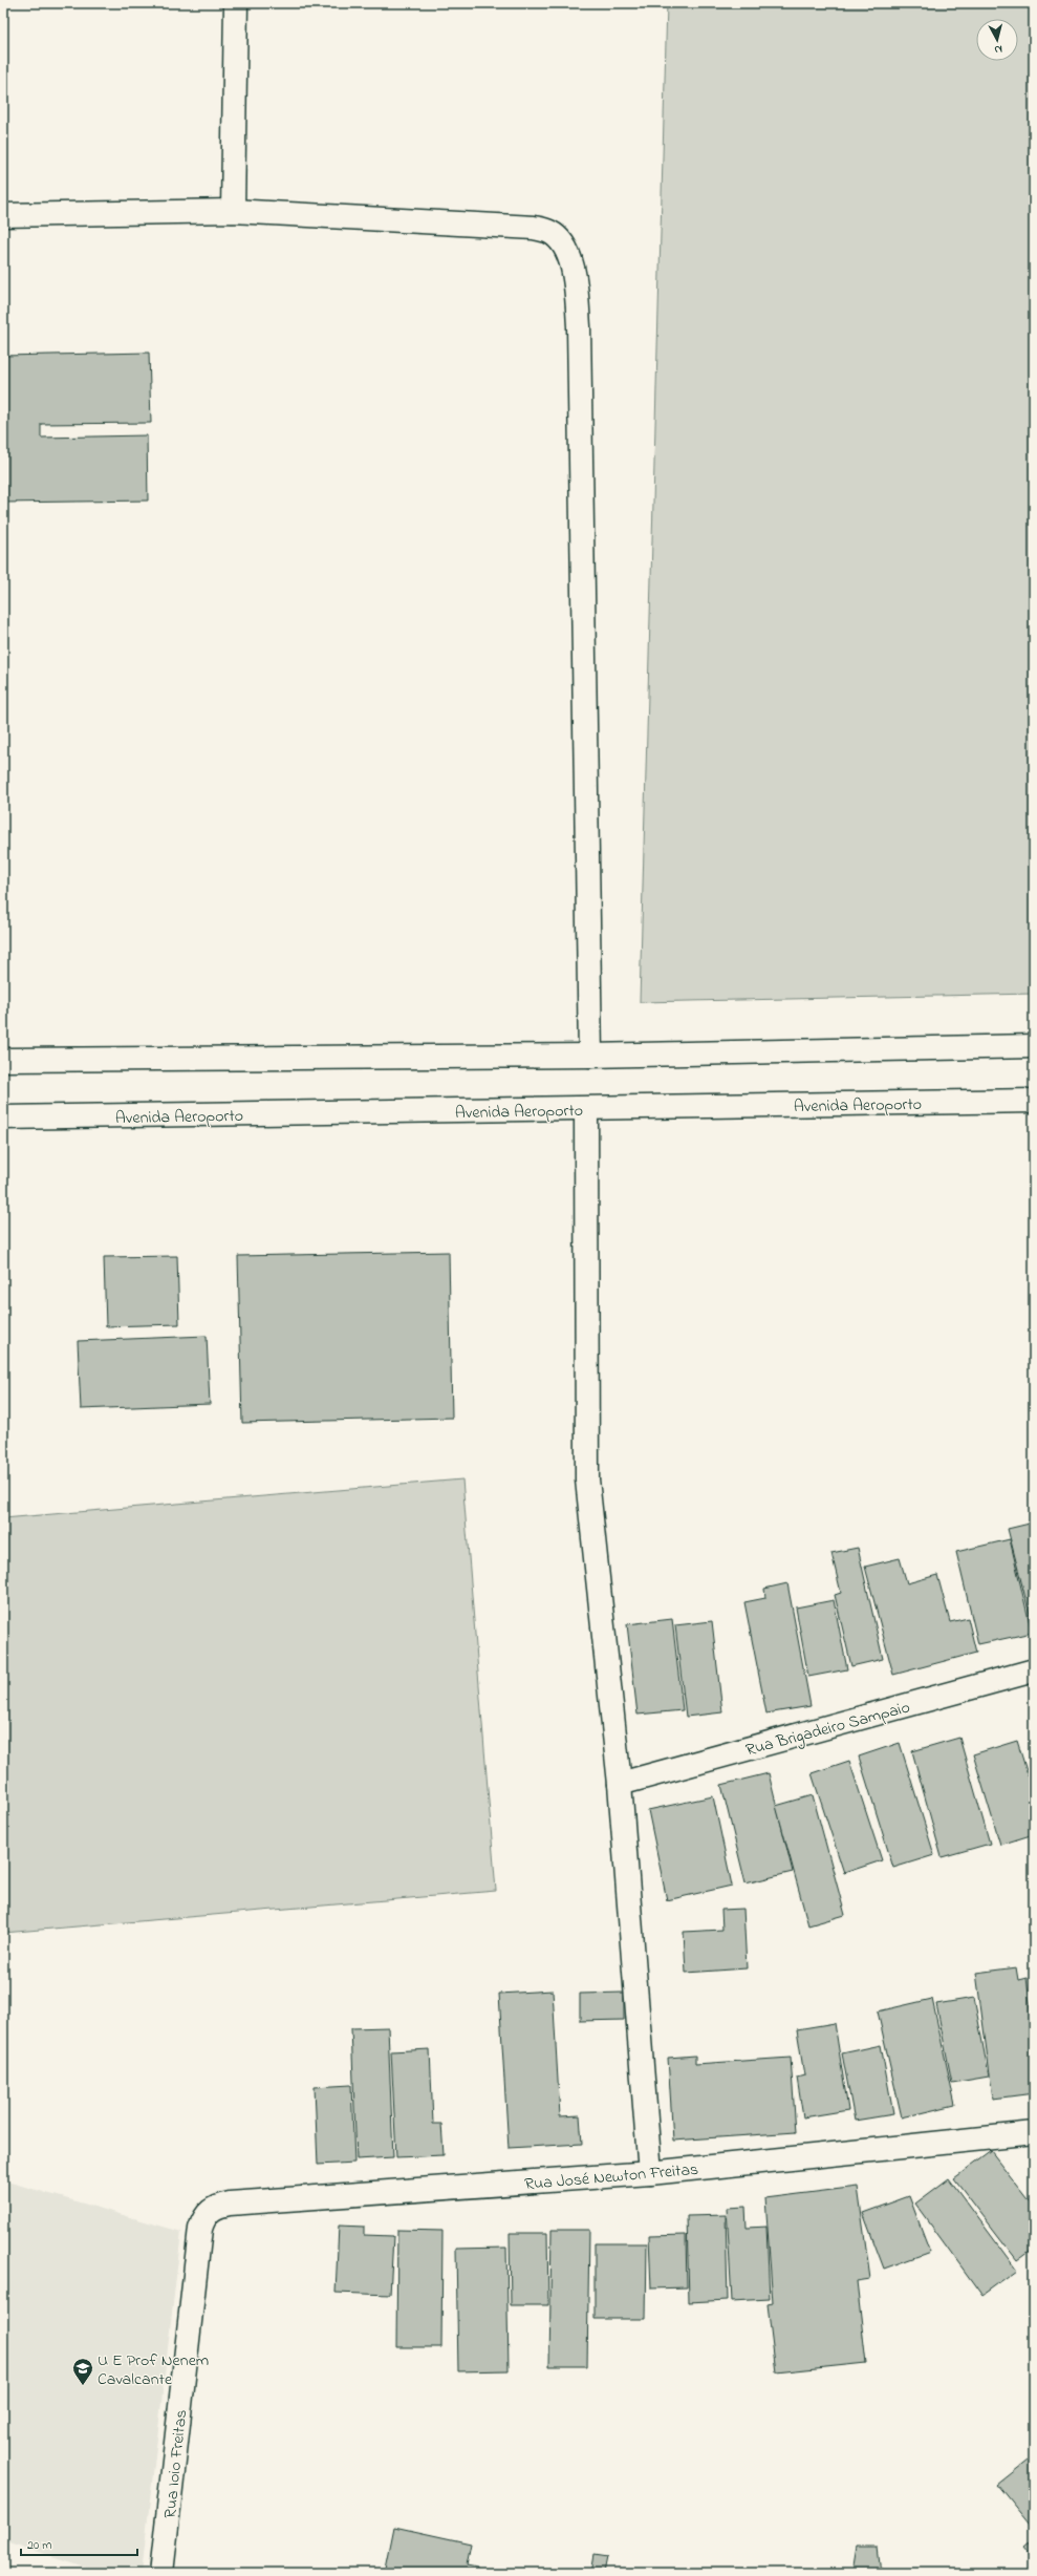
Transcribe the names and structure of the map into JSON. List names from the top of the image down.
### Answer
{
  "streets": {
    "street": [
      "Avenida Aeroporto",
      "Rua Brigadeiro Sampaio",
      "Rua José Newton Freitas",
      "Rua Ioio Freitas"
    ]
  },
  "crossings": [
    ["Rua José Newton Freitas", "Rua Ioio Freitas"]
  ],
  "places": {
    "school or university": ["U E Prof Nenem Cavalcante"]
  },
  "scale_bar": "20 m",
  "north": "bottom"
}
